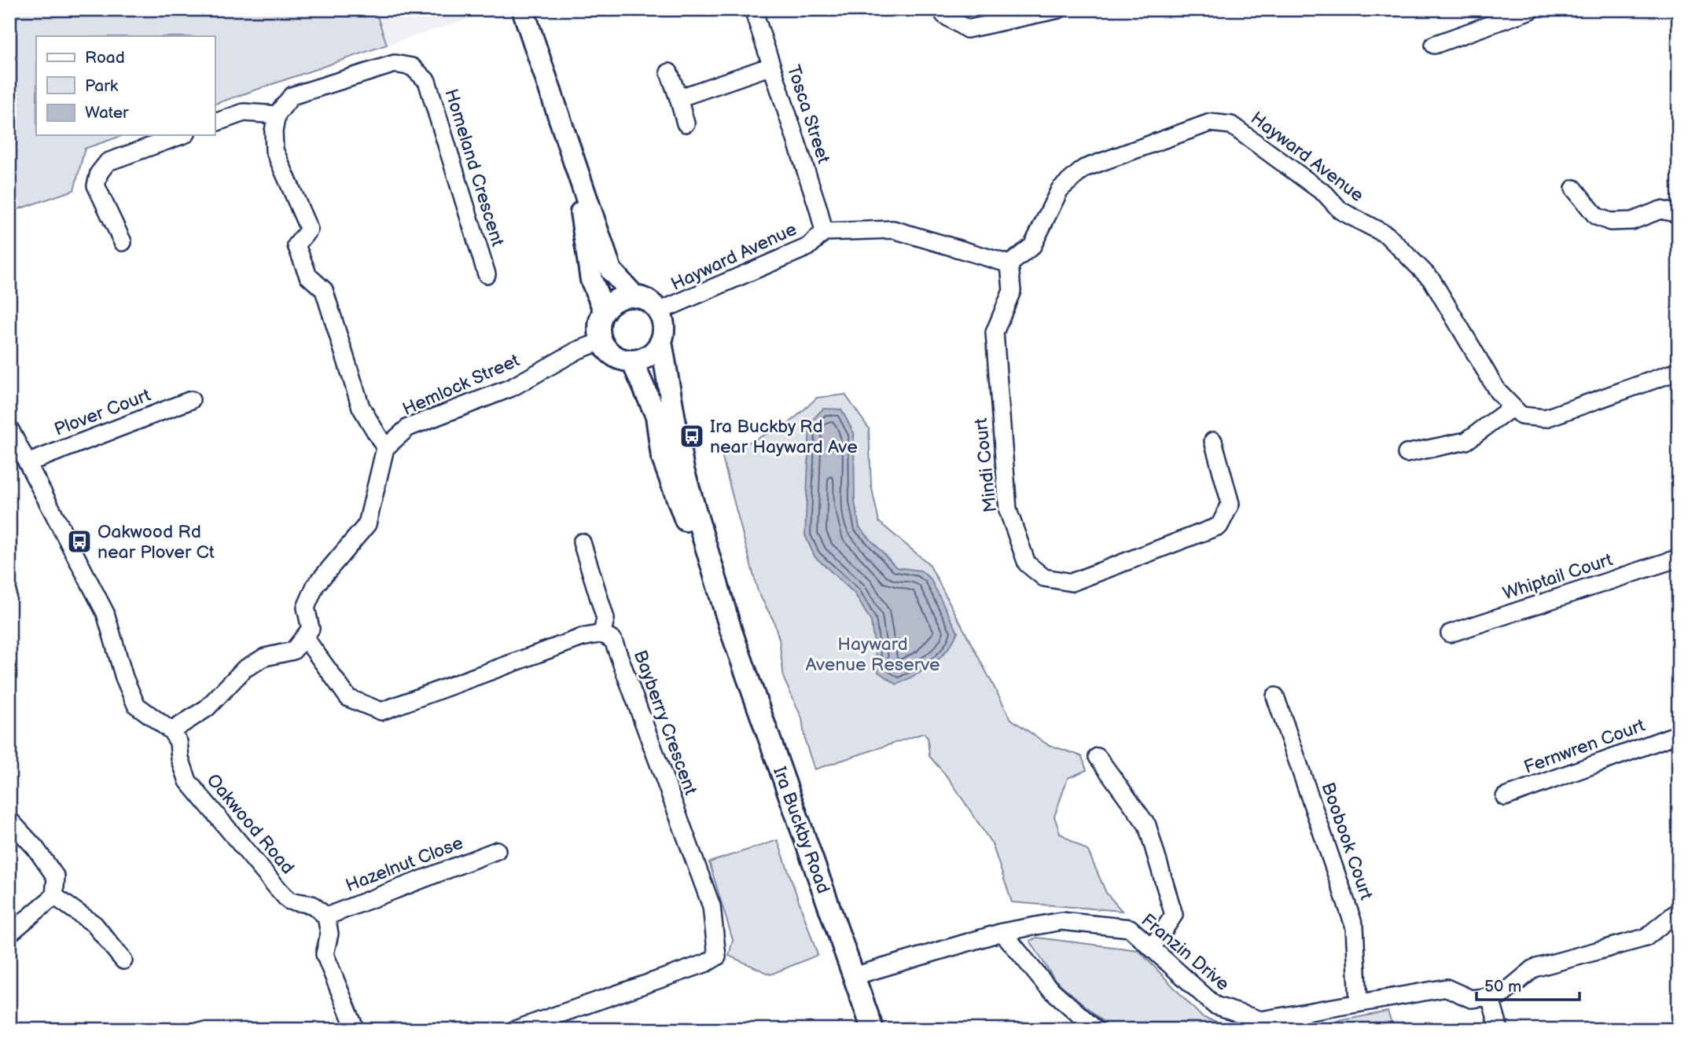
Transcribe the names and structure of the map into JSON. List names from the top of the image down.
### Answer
{
  "streets": {
    "street": [
      "Tosca Street",
      "Hayward Avenue",
      "Homeland Crescent",
      "Hemlock Street",
      "Plover Court",
      "Mindi Court",
      "Whiptail Court",
      "Bayberry Crescent",
      "Fernwren Court",
      "Oakwood Road",
      "Ira Buckby Road",
      "Boobook Court",
      "Hazelnut Close",
      "Franzin Drive"
    ]
  },
  "crossings": [
    ["Tosca Street", "Hayward Avenue"],
    ["Hayward Avenue", "Hemlock Street"],
    ["Hayward Avenue", "Mindi Court"],
    ["Hayward Avenue", "Ira Buckby Road"],
    ["Hemlock Street", "Ira Buckby Road"],
    ["Oakwood Road", "Hazelnut Close"],
    ["Ira Buckby Road", "Franzin Drive"],
    ["Boobook Court", "Franzin Drive"]
  ],
  "parks": ["Hayward Avenue Reserve"],
  "places": {
    "bus stop": ["Ira Buckby Rd near Hayward Ave", "Oakwood Rd near Plover Ct"]
  },
  "legend": ["Road", "Park", "Water"],
  "scale_bar": "50 m"
}
